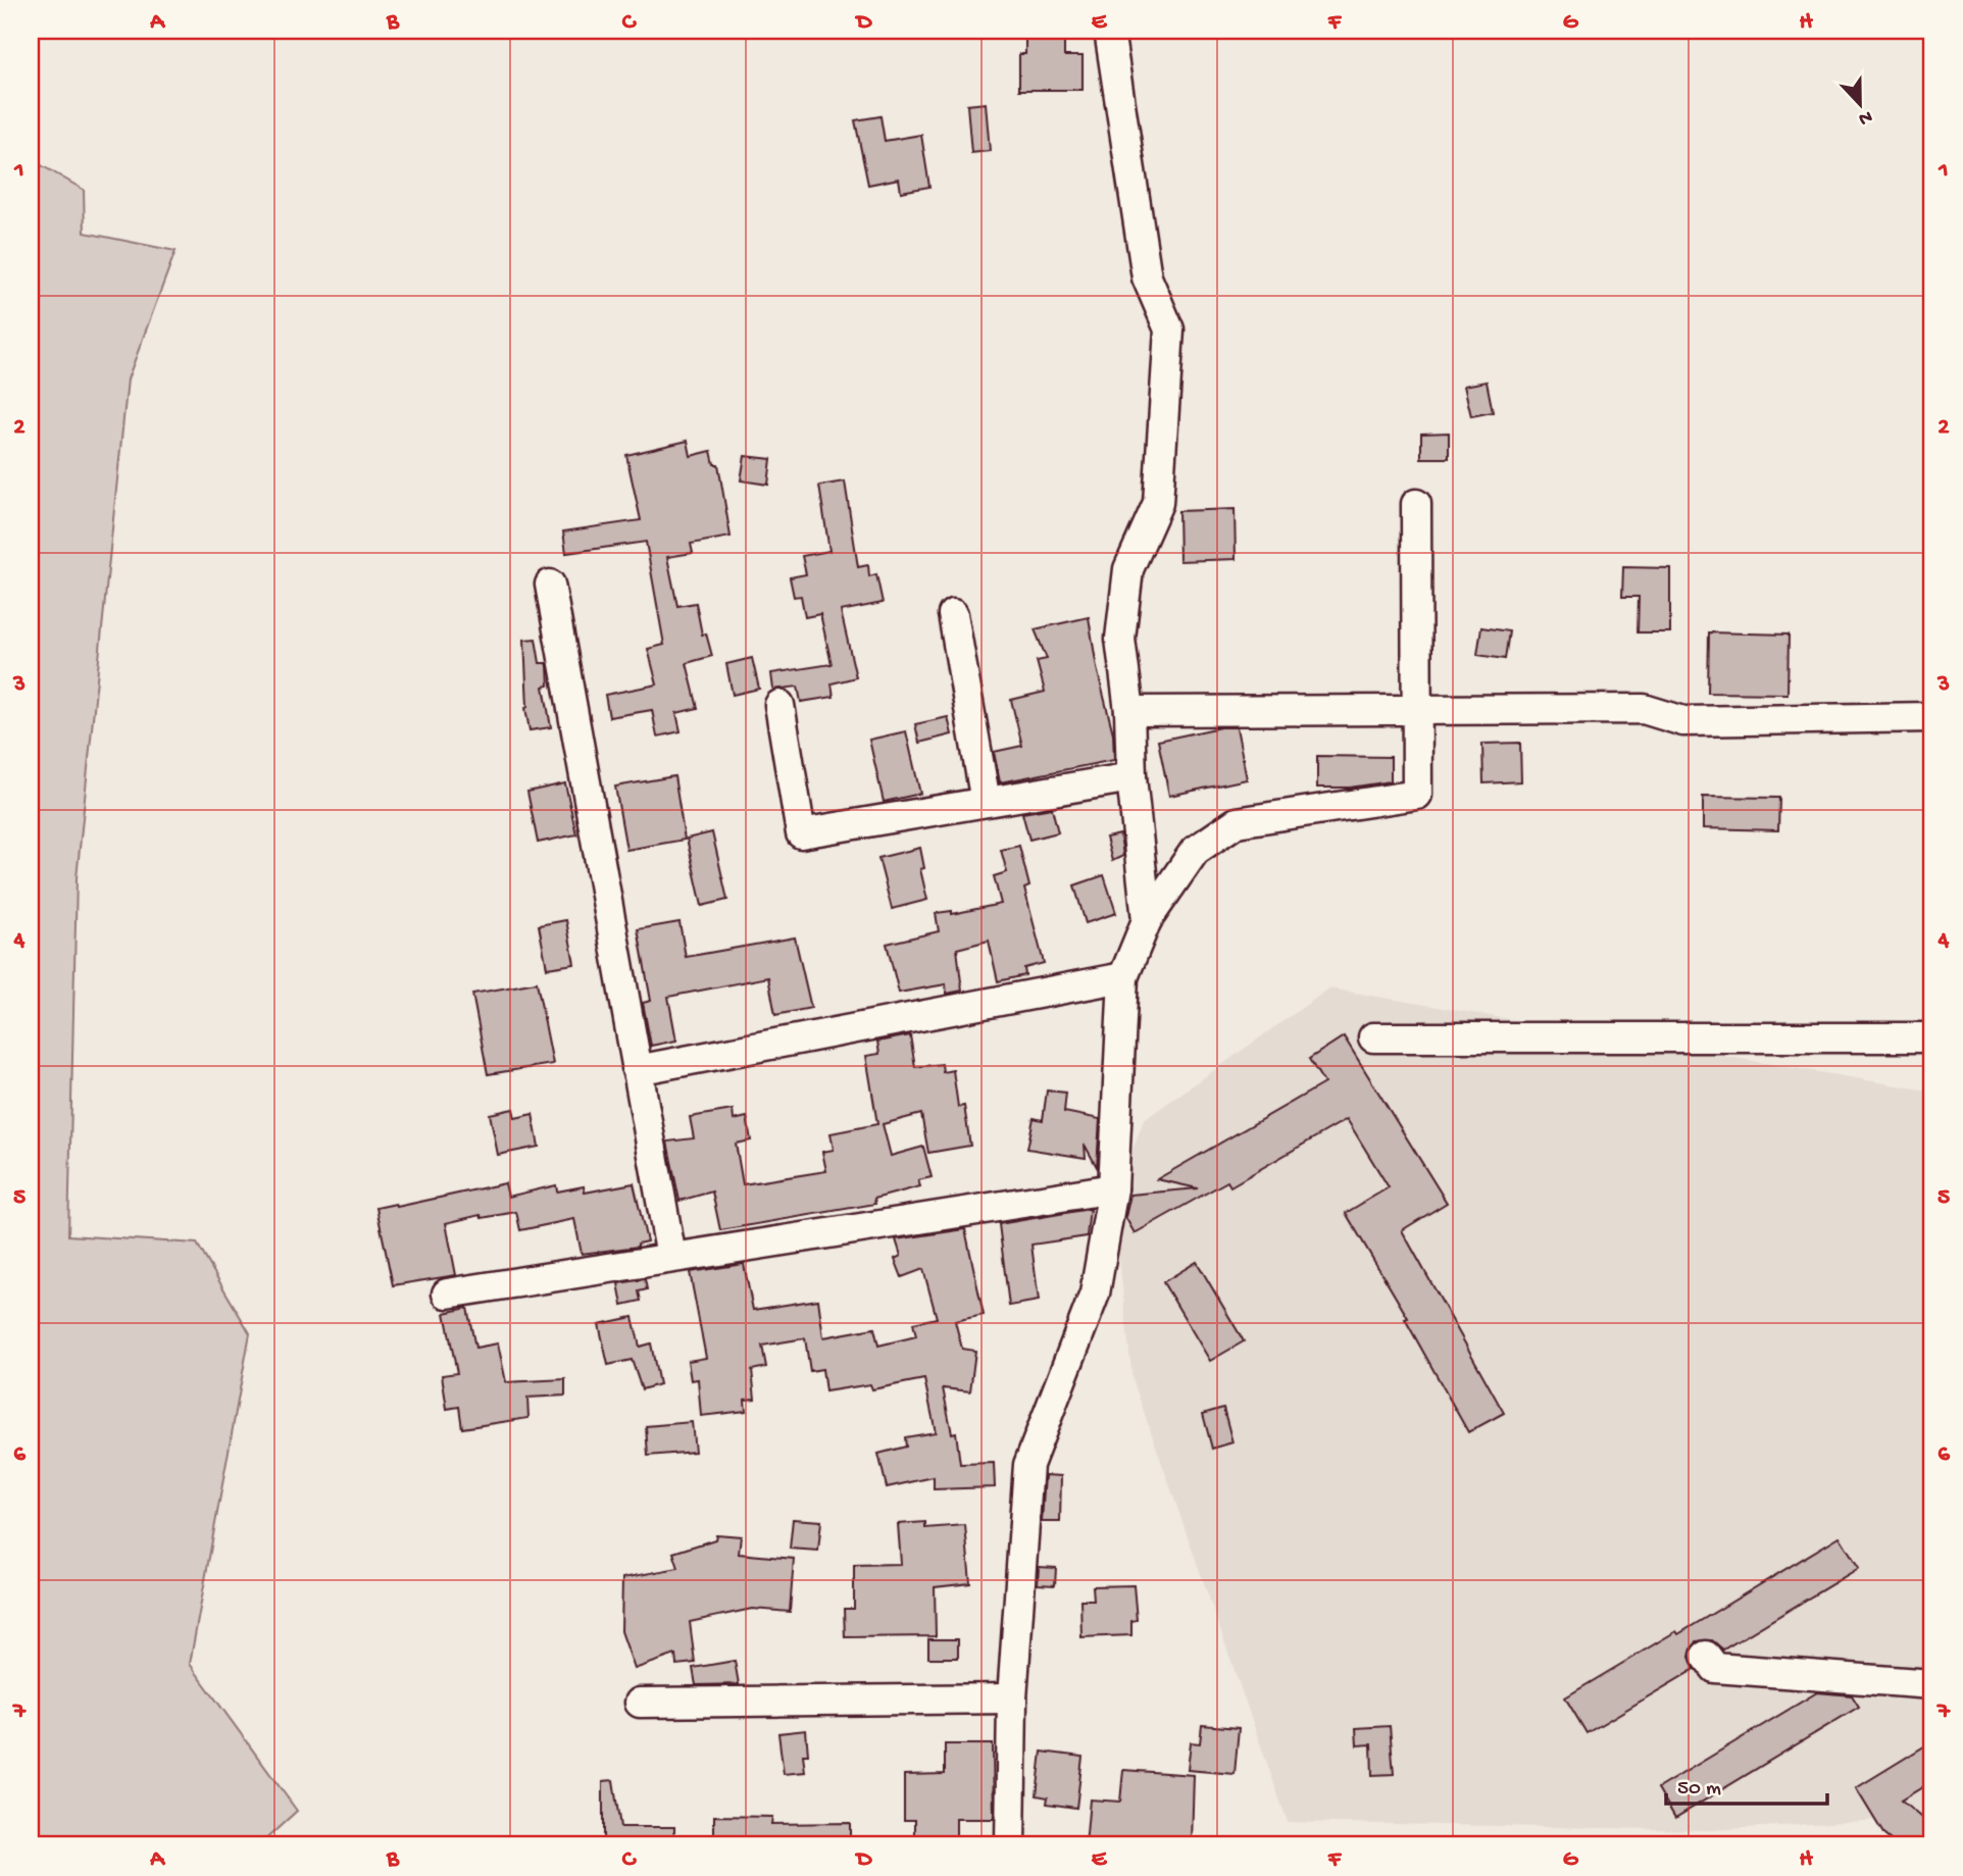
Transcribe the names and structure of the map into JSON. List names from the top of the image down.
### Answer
{
  "scale_bar": "50 m",
  "north": "bottom",
  "grid": {
    "columns": [
      "A",
      "B",
      "C",
      "D",
      "E",
      "F",
      "G",
      "H"
    ],
    "rows": [
      "1",
      "2",
      "3",
      "4",
      "5",
      "6",
      "7"
    ]
  }
}
